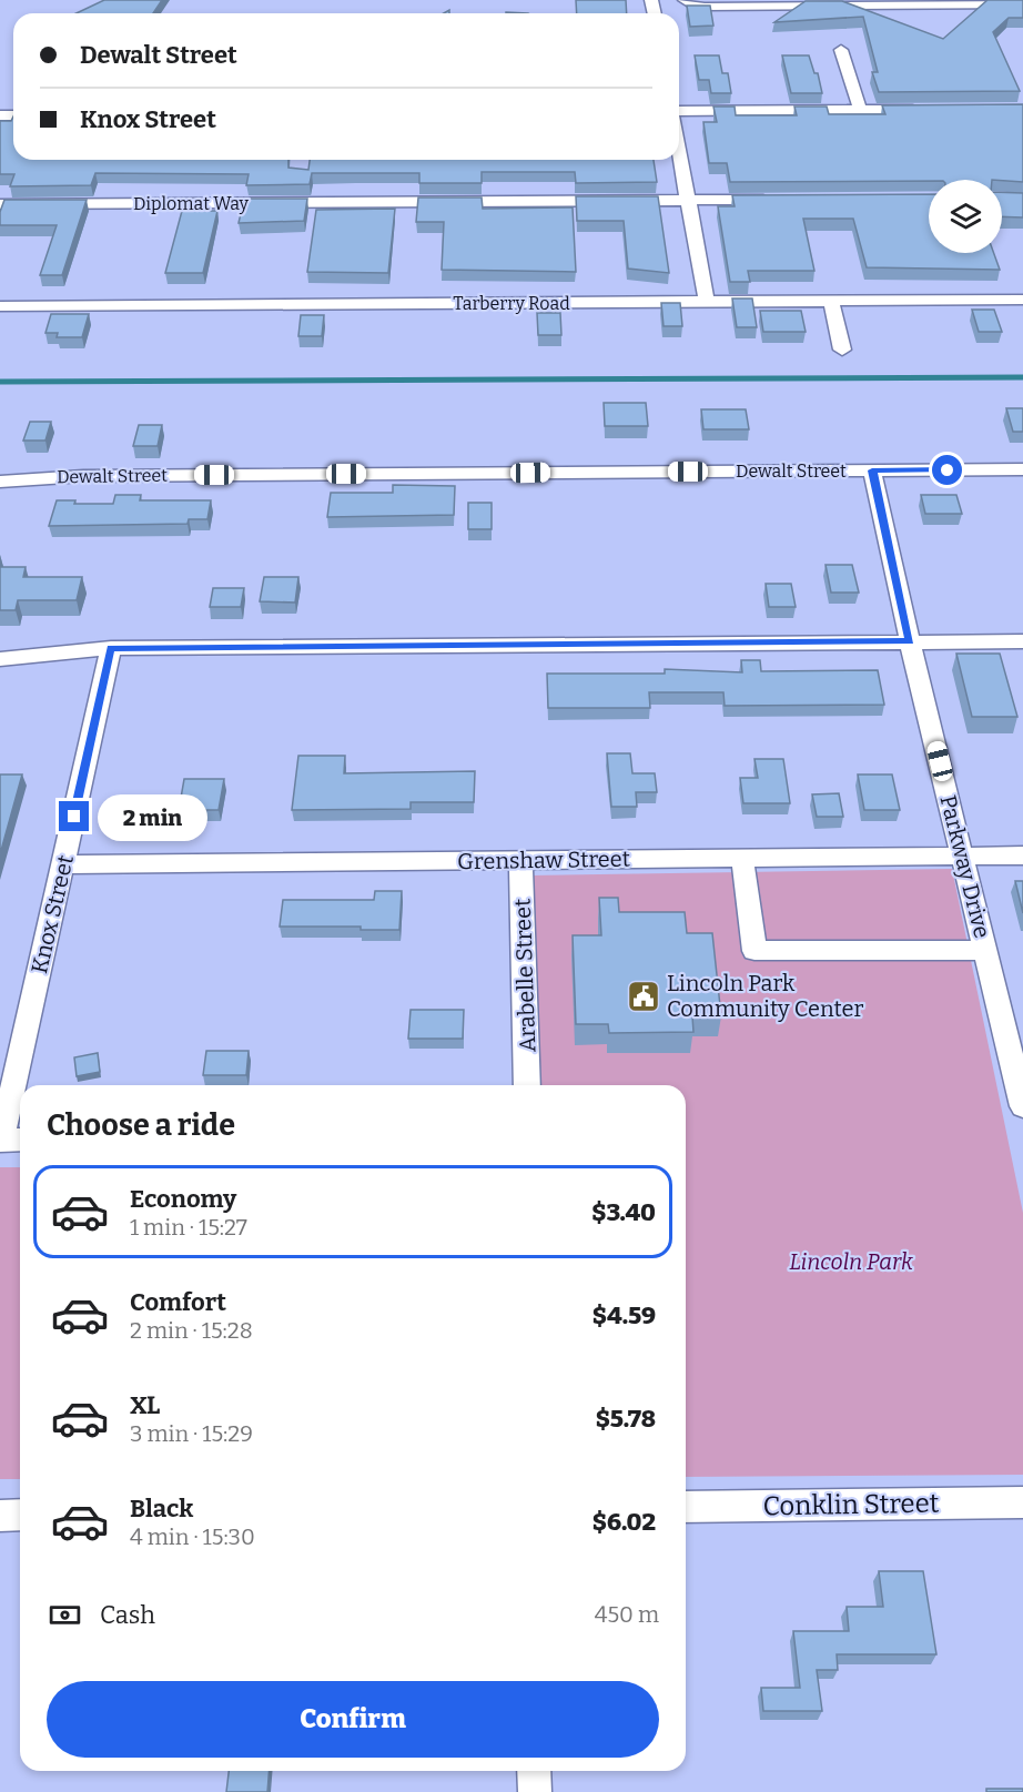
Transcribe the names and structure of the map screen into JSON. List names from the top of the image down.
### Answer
{
  "streets": {
    "street": [
      "Diplomat Way",
      "Tarberry Road",
      "Dewalt Street",
      "Grenshaw Street",
      "Parkway Drive",
      "Knox Street",
      "Arabelle Street",
      "Conklin Street"
    ]
  },
  "crossings": [
    ["Dewalt Street", "Parkway Drive"],
    ["Grenshaw Street", "Parkway Drive"],
    ["Grenshaw Street", "Knox Street"],
    ["Grenshaw Street", "Arabelle Street"]
  ],
  "parks": ["Lincoln Park"],
  "places": {
    "public building": ["Lincoln Park Community Center"]
  },
  "page": {
    "banner": ["Dewalt Street", "Knox Street"],
    "bubble": "2 min",
    "heading": "Choose a ride",
    "list": [
      {
        "name": "Economy",
        "note": "1 min · 15:27",
        "value": "$3.40"
      },
      {
        "name": "Comfort",
        "note": "2 min · 15:28",
        "value": "$4.59"
      },
      {
        "name": "XL",
        "note": "3 min · 15:29",
        "value": "$5.78"
      },
      {
        "name": "Black",
        "note": "4 min · 15:30",
        "value": "$6.02"
      }
    ],
    "pay": ["Cash", "450 m"],
    "buttons": "Confirm"
  }
}
